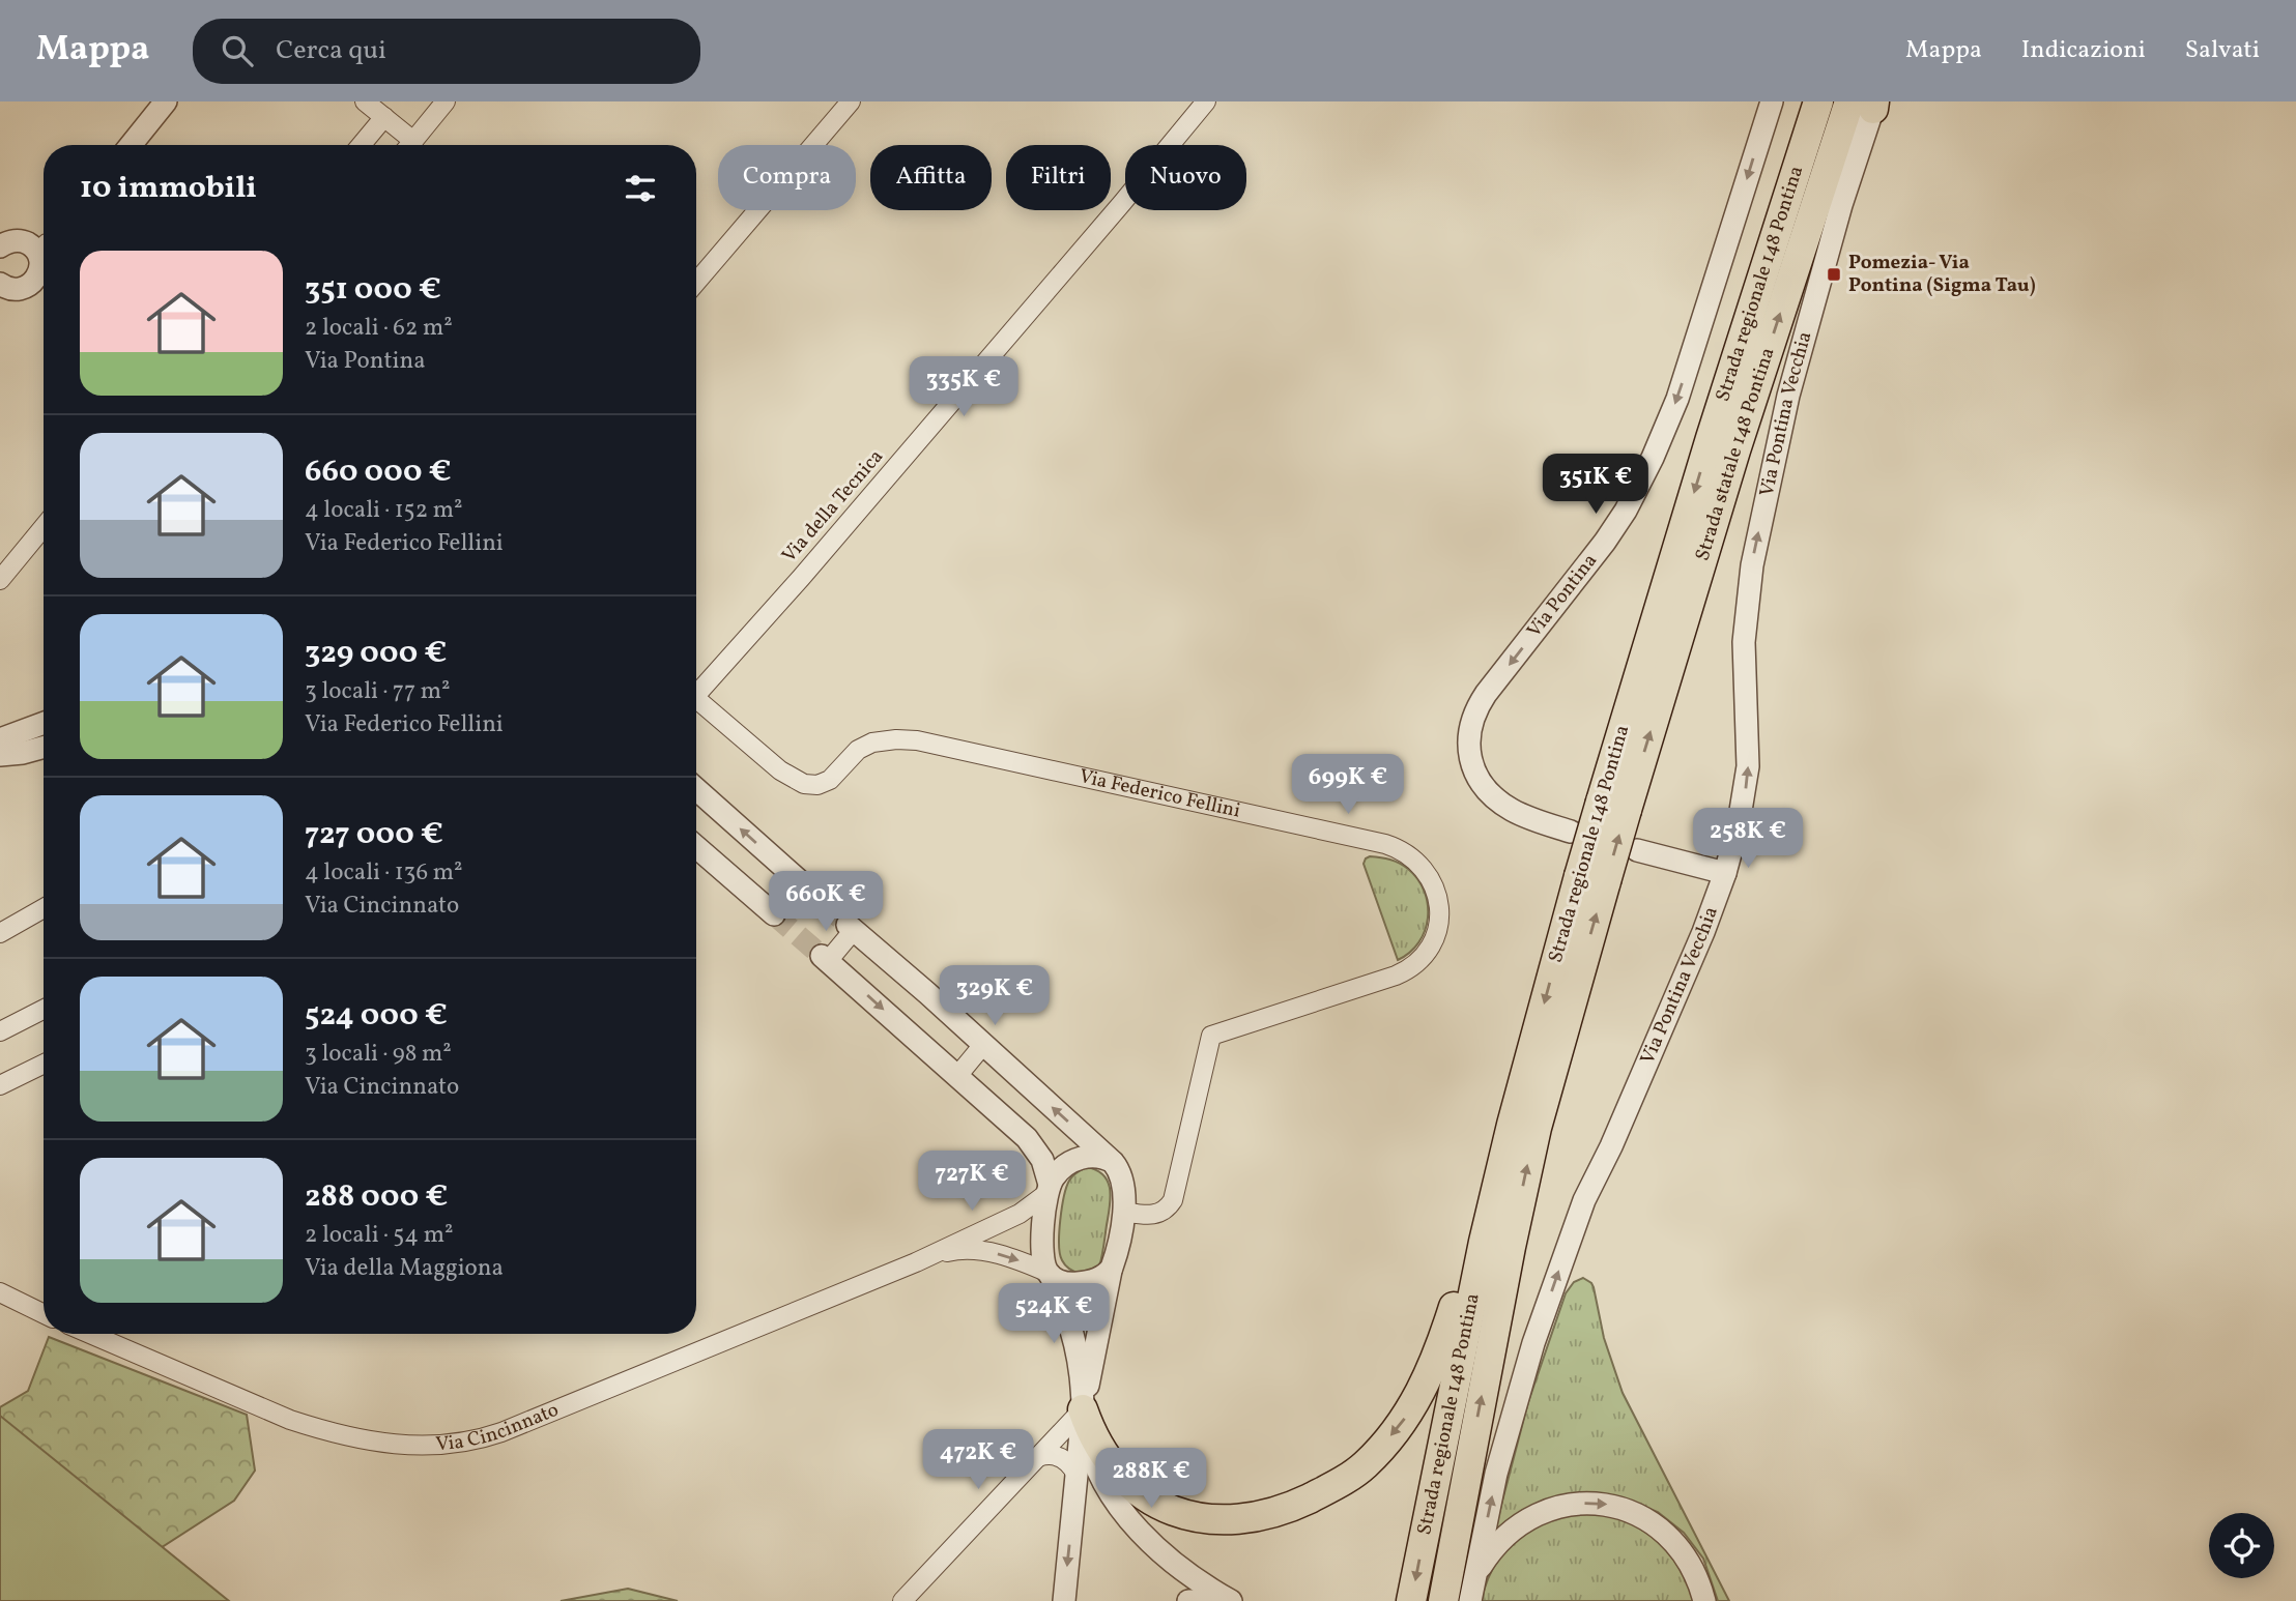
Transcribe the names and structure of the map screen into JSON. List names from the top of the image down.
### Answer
{
  "streets": {
    "highway": ["Strada regionale 148 Pontina", "Strada statale 148 Pontina"],
    "street": [
      "Via Pontina Vecchia",
      "Via della Tecnica",
      "Via Pontina",
      "Via Federico Fellini",
      "Via Cincinnato"
    ]
  },
  "crossings": [
    ["Strada regionale 148 Pontina", "Strada statale 148 Pontina"],
    ["Via Pontina Vecchia", "Strada statale 148 Pontina"],
    ["Via Federico Fellini", "Via Cincinnato"]
  ],
  "one_way": ["Via Pontina Vecchia", "Strada statale 148 Pontina", "Via Pontina"],
  "places": {
    "transit": ["Pomezia- Via Pontina (Sigma Tau)"]
  },
  "page": {
    "header": "Mappa",
    "search": "Cerca qui",
    "nav": ["Mappa", "Indicazioni", "Salvati"],
    "chip": [
      "Compra",
      "Affitta",
      "Filtri",
      "Nuovo"
    ],
    "heading": "10 immobili",
    "list": [
      {
        "name": "351 000 €",
        "note": "2 locali · 62 m² · Via Pontina"
      },
      {
        "name": "660 000 €",
        "note": "4 locali · 152 m² · Via Federico Fellini"
      },
      {
        "name": "329 000 €",
        "note": "3 locali · 77 m² · Via Federico Fellini"
      },
      {
        "name": "727 000 €",
        "note": "4 locali · 136 m² · Via Cincinnato"
      },
      {
        "name": "524 000 €",
        "note": "3 locali · 98 m² · Via Cincinnato"
      },
      {
        "name": "288 000 €",
        "note": "2 locali · 54 m² · Via della Maggiona"
      }
    ],
    "price": [
      "335K €",
      "351K €",
      "699K €",
      "258K €",
      "660K €",
      "329K €",
      "727K €",
      "524K €",
      "472K €",
      "288K €"
    ]
  }
}
